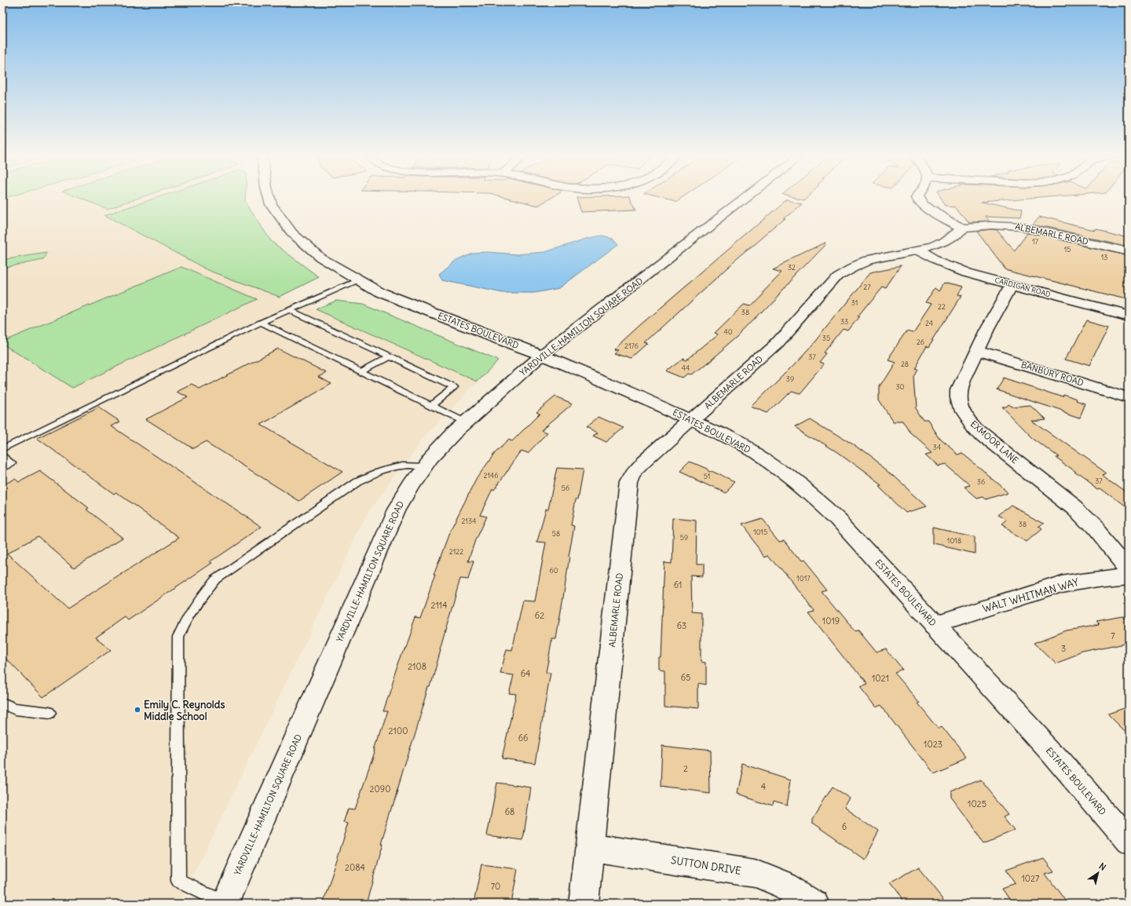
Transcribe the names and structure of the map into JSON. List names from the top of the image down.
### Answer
{
  "streets": {
    "street": [
      "ALBEMARLE ROAD",
      "CARDIGAN ROAD",
      "YARDVILLE-HAMILTON SQUARE ROAD",
      "ESTATES BOULEVARD",
      "BANBURY ROAD",
      "EXMOOR LANE",
      "WALT WHITMAN WAY",
      "SUTTON DRIVE"
    ]
  },
  "crossings": [
    ["ALBEMARLE ROAD", "CARDIGAN ROAD"],
    ["ALBEMARLE ROAD", "ESTATES BOULEVARD"],
    ["ALBEMARLE ROAD", "SUTTON DRIVE"],
    ["CARDIGAN ROAD", "EXMOOR LANE"],
    ["YARDVILLE-HAMILTON SQUARE ROAD", "ESTATES BOULEVARD"],
    ["ESTATES BOULEVARD", "WALT WHITMAN WAY"],
    ["BANBURY ROAD", "EXMOOR LANE"]
  ],
  "places": ["Emily C. Reynolds Middle School"],
  "house_numbers": [
    "17",
    "15",
    "13",
    "32",
    "27",
    "31",
    "22",
    "38",
    "33",
    "24",
    "40",
    "35",
    "26",
    "2176",
    "37",
    "28",
    "44",
    "39",
    "30",
    "34",
    "2146",
    "51",
    "37",
    "36",
    "56",
    "2134",
    "38",
    "1015",
    "58",
    "59",
    "1018",
    "2122",
    "60",
    "1017",
    "61",
    "2114",
    "62",
    "1019",
    "63",
    "7",
    "3",
    "2108",
    "64",
    "65",
    "1021",
    "2100",
    "66",
    "1023",
    "2",
    "4",
    "2090",
    "1025",
    "68",
    "6",
    "2084",
    "1027",
    "70"
  ],
  "north": "top right"
}
